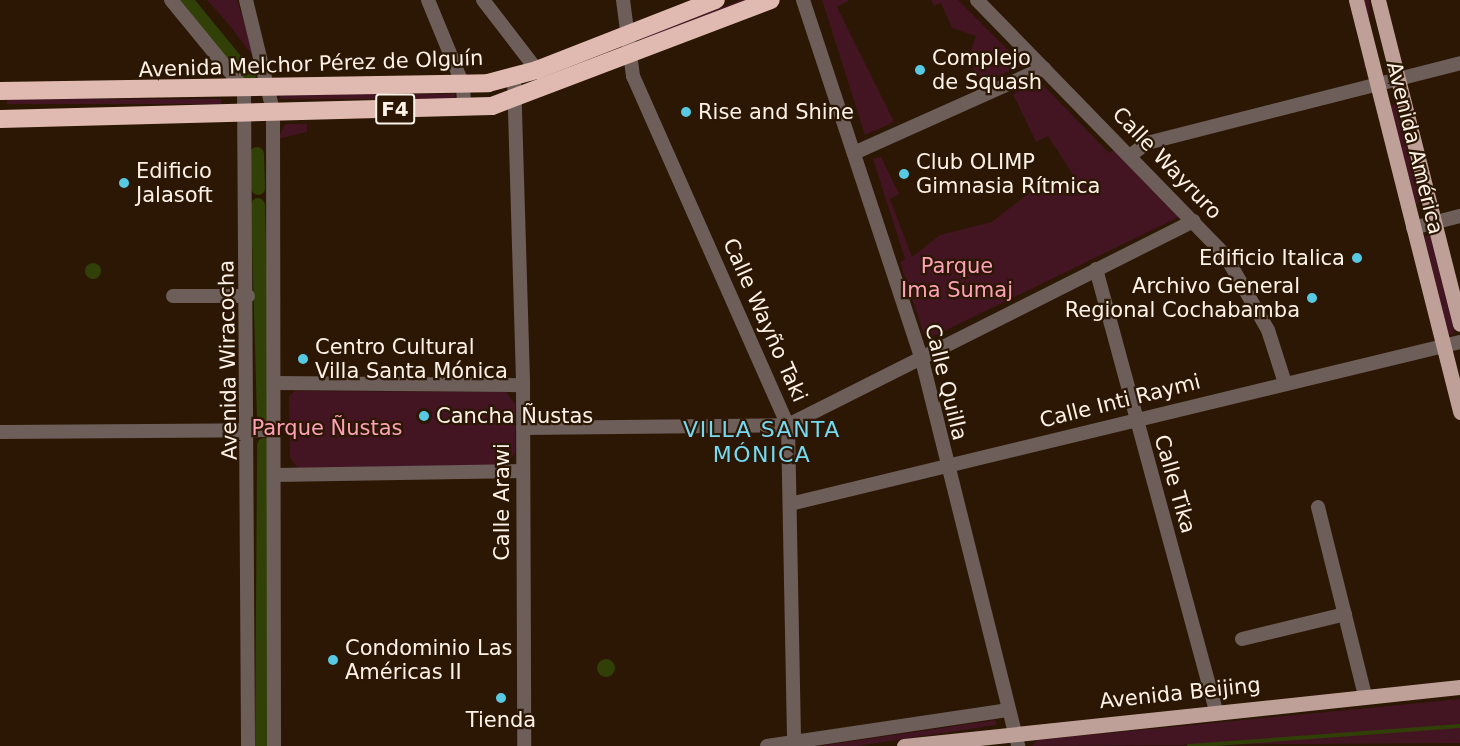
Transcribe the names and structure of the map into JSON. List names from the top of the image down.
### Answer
{
  "streets": {
    "highway": ["Avenida Melchor Pérez de Olguín", "F4"],
    "main road": ["Avenida América", "Avenida Beijing"],
    "street": [
      "Calle Wayruro",
      "Calle Wayño Taki",
      "Avenida Wiracocha",
      "Calle Quilla",
      "Calle Inti Raymi",
      "Calle Tika",
      "Calle Arawi"
    ]
  },
  "crossings": [
    ["Avenida Melchor Pérez de Olguín", "Calle Wayño Taki"],
    ["Avenida Melchor Pérez de Olguín", "Avenida Wiracocha"],
    ["Avenida Melchor Pérez de Olguín", "Calle Arawi"],
    ["F4", "Calle Wayño Taki"],
    ["F4", "Avenida Wiracocha"],
    ["F4", "Calle Arawi"],
    ["Avenida América", "Calle Inti Raymi"],
    ["Calle Wayruro", "Calle Inti Raymi"],
    ["Calle Wayño Taki", "Calle Inti Raymi"],
    ["Calle Quilla", "Calle Inti Raymi"],
    ["Calle Quilla", "Avenida Beijing"],
    ["Calle Inti Raymi", "Calle Tika"],
    ["Calle Tika", "Avenida Beijing"]
  ],
  "districts": ["VILLA SANTA MÓNICA"],
  "parks": ["Parque Ima Sumaj", "Parque Ñustas"],
  "places": [
    "Complejo de Squash",
    "Rise and Shine",
    "Club OLIMP Gimnasia Rítmica",
    "Edificio Jalasoft",
    "Edificio Italica",
    "Archivo General Regional Cochabamba",
    "Centro Cultural Villa Santa Mónica",
    "Cancha Ñustas",
    "Condominio Las Américas II",
    "Tienda"
  ]
}
